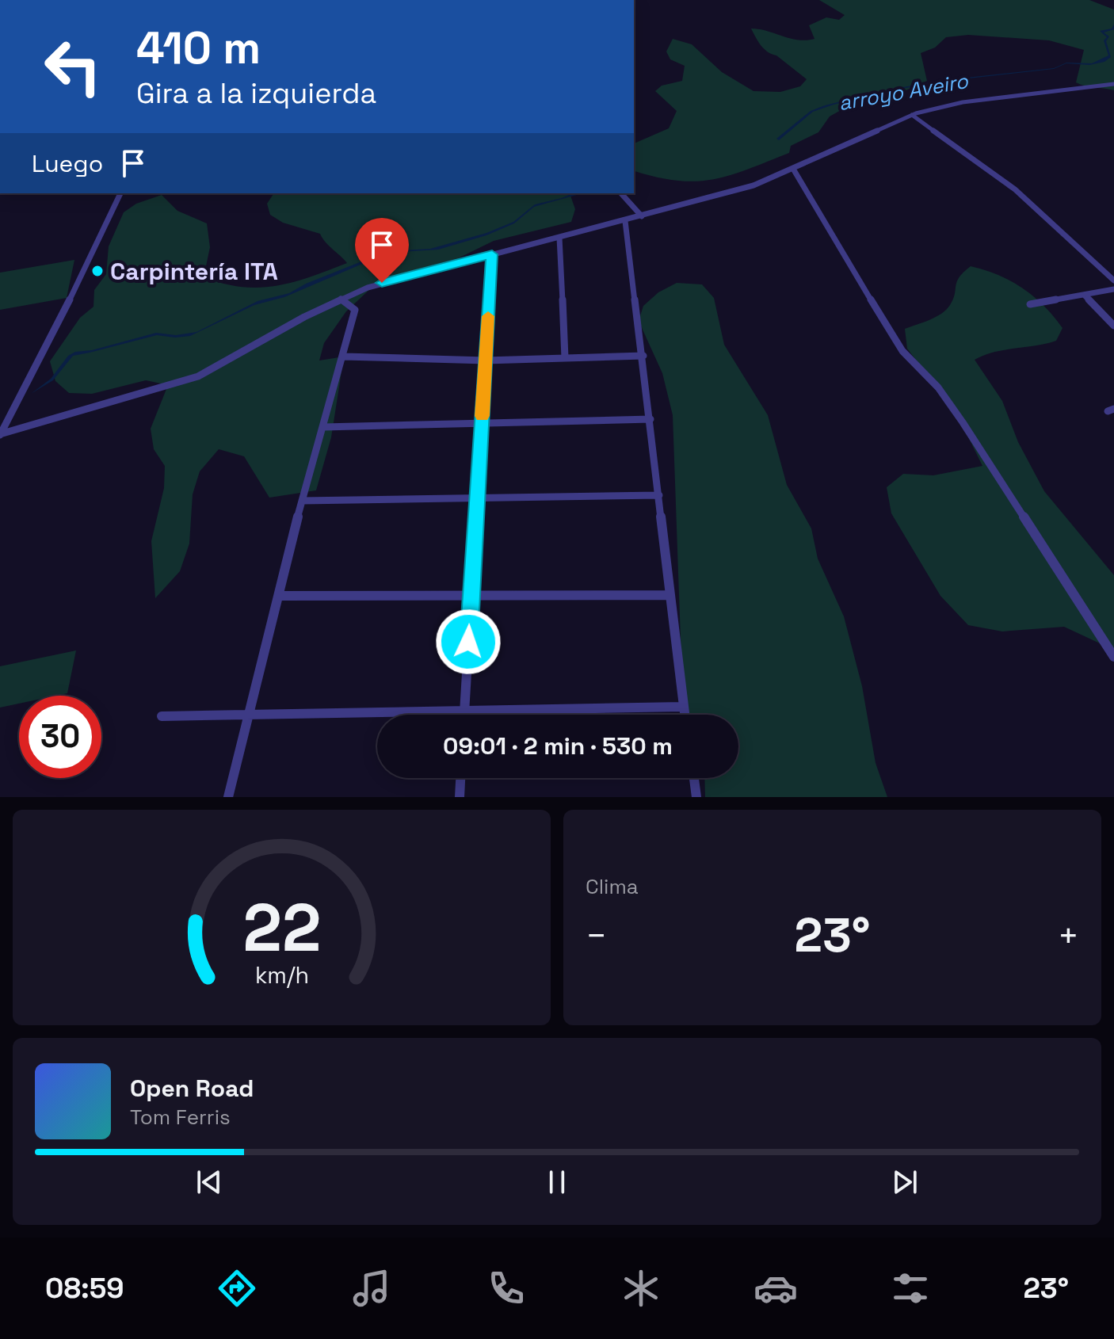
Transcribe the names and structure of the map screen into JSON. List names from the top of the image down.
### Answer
{
  "water": ["arroyo Aveiro"],
  "places": ["Carpintería ITA"],
  "page": {
    "turn": ["410 m", "Gira a la izquierda"],
    "then": "Luego",
    "limit": "30",
    "trip": "09:01 · 2 min · 530 m",
    "tile": "Clima",
    "heat": ["−", "23°", "+"],
    "song": ["Open Road", "Tom Ferris"],
    "tabs": ["08:59", "23°"],
    "gauge": ["22", "km/h"]
  }
}
